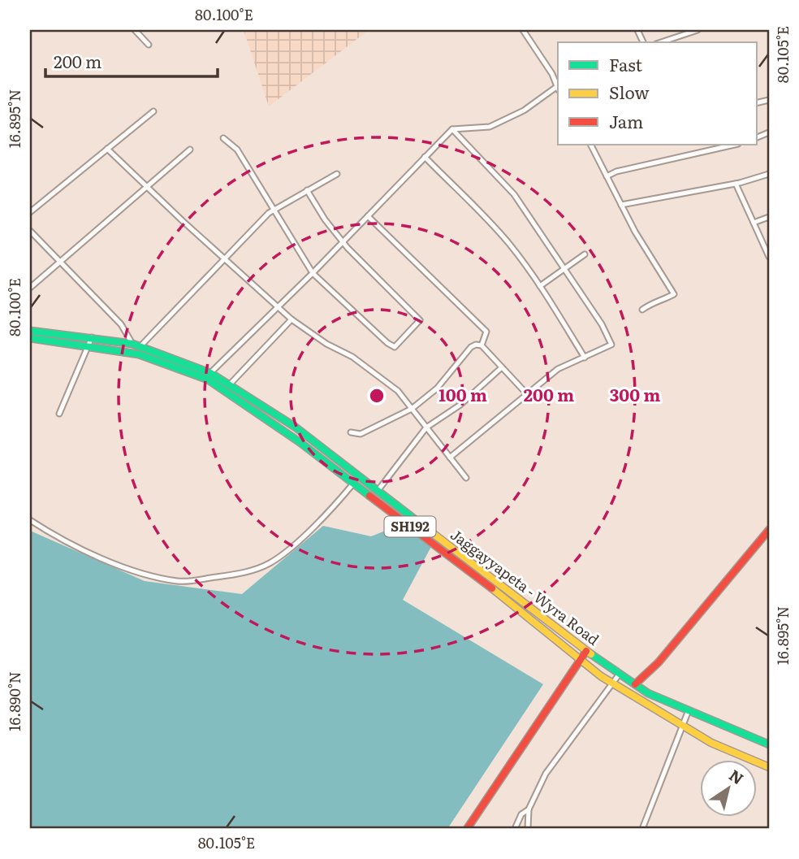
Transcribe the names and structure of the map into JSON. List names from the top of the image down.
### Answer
{
  "streets": {
    "main road": ["SH192", "Jaggayyapeta - Wyra Road"]
  },
  "legend": ["Fast", "Slow", "Jam"],
  "scale_bar": "200 m",
  "north": "top right",
  "coordinates": [
    "80.100°E",
    "80.105°E",
    "16.895°N",
    "16.890°N"
  ],
  "rings": ["100 m", "200 m", "300 m"]
}
